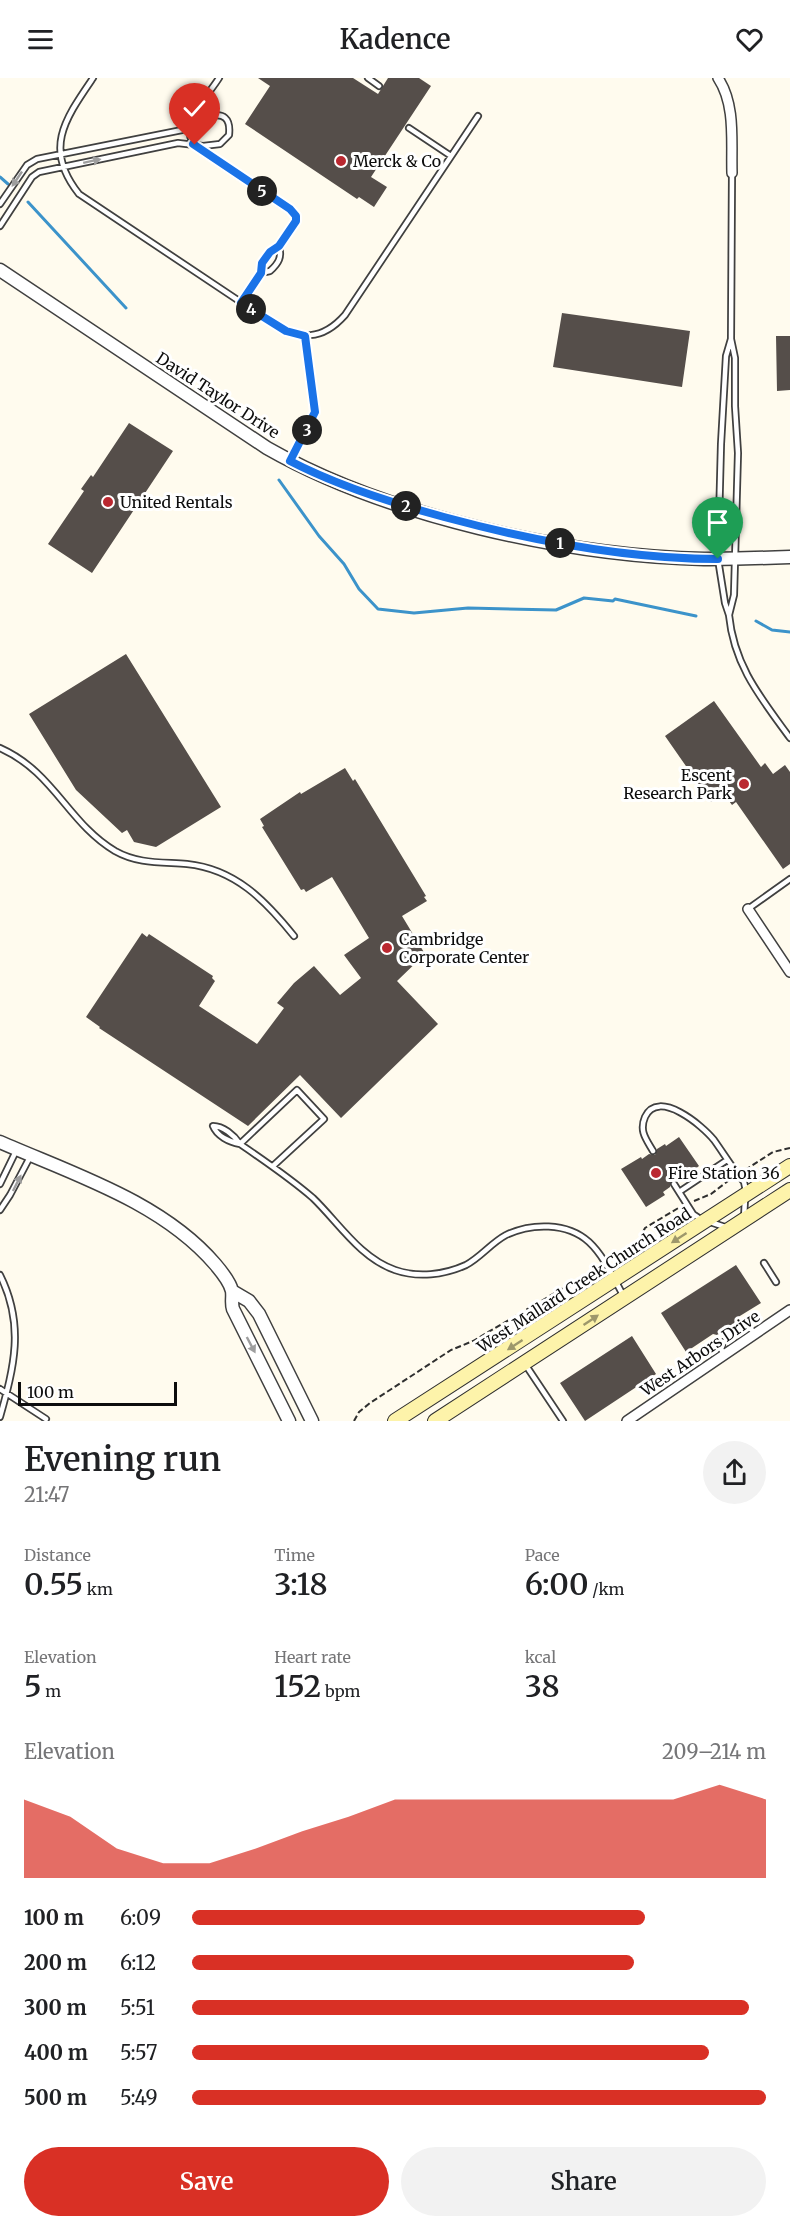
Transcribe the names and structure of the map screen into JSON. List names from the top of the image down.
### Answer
{
  "streets": {
    "main road": ["West Mallard Creek Church Road"],
    "street": ["David Taylor Drive", "West Arbors Drive"]
  },
  "places": [
    "Merck & Co",
    "United Rentals",
    "Escent Research Park",
    "Cambridge Corporate Center",
    "Fire Station 36"
  ],
  "scale_bar": "100 m",
  "page": {
    "header": "Kadence",
    "pins": [
      "5",
      "4",
      "3",
      "2",
      "1"
    ],
    "scale": "100 m",
    "heading": ["Evening run", "21:47"],
    "stats": [
      ["Distance", "0.55 km"],
      ["Time", "3:18"],
      ["Pace", "6:00 /km"],
      ["Elevation", "5 m"],
      ["Heart rate", "152 bpm"],
      ["kcal", "38"]
    ],
    "chart": ["Elevation", "209–214 m"],
    "list": [
      {
        "name": "100 m",
        "note": "6:09"
      },
      {
        "name": "200 m",
        "note": "6:12"
      },
      {
        "name": "300 m",
        "note": "5:51"
      },
      {
        "name": "400 m",
        "note": "5:57"
      },
      {
        "name": "500 m",
        "note": "5:49"
      }
    ],
    "buttons": ["Save", "Share"]
  }
}
